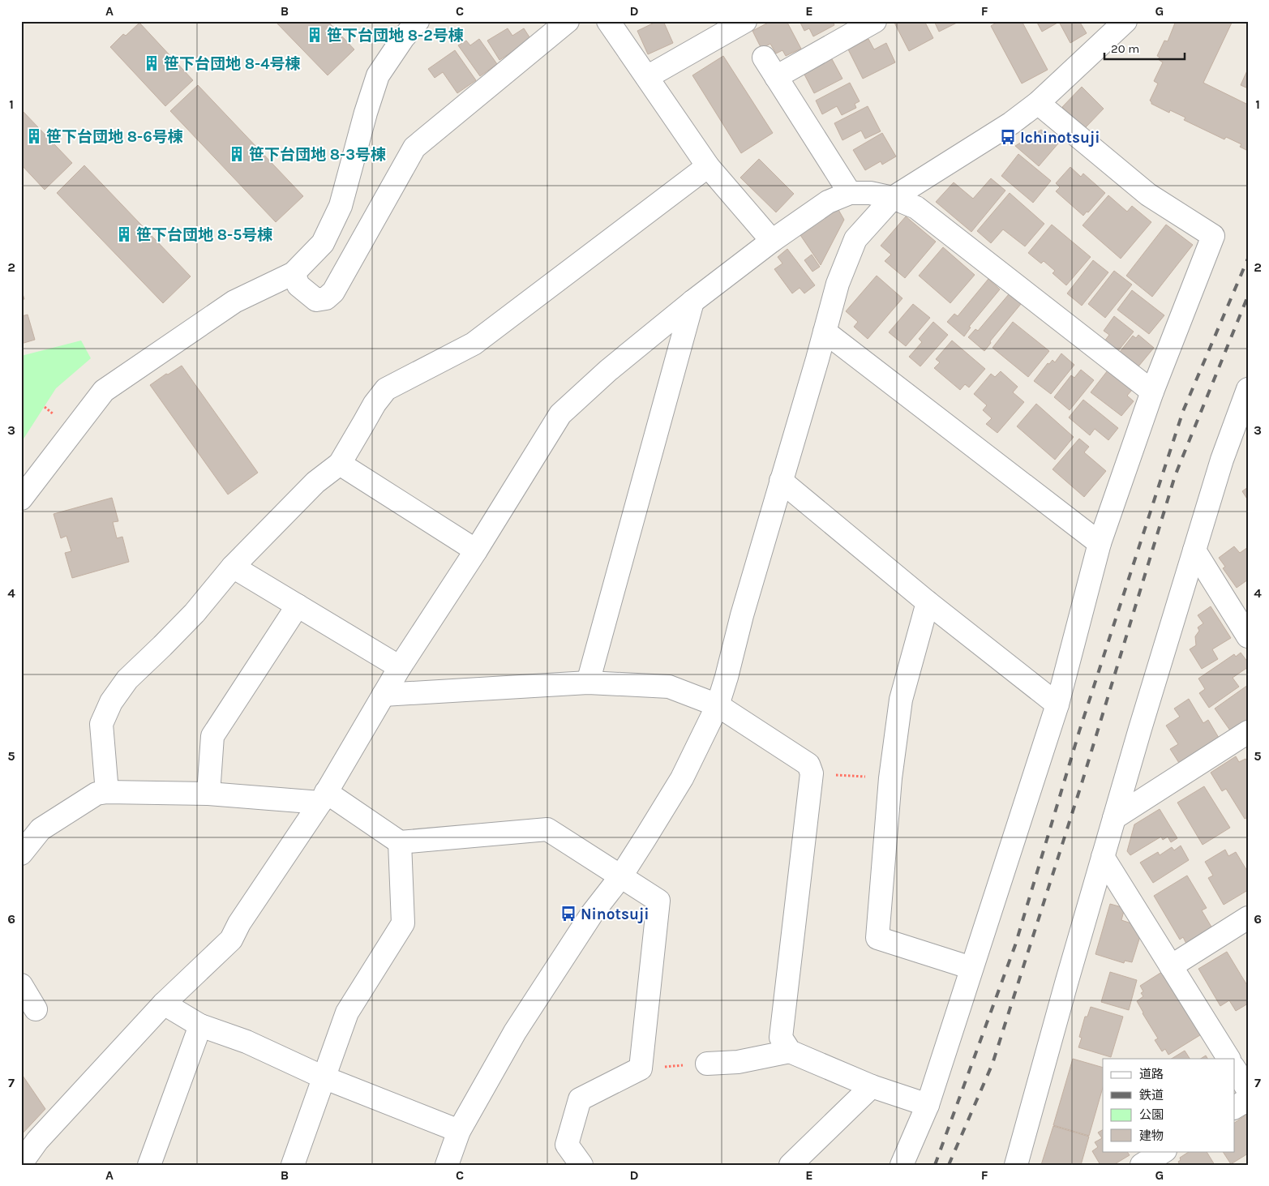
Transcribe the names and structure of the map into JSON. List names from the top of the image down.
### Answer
{
  "places": {
    "building": [
      "笹下台団地 8-2号棟",
      "笹下台団地 8-4号棟",
      "笹下台団地 8-6号棟",
      "笹下台団地 8-3号棟",
      "笹下台団地 8-5号棟"
    ],
    "bus stop": ["Ichinotsuji", "Ninotsuji"]
  },
  "legend": [
    "道路",
    "鉄道",
    "公園",
    "建物"
  ],
  "scale_bar": "20 m",
  "grid": {
    "columns": [
      "A",
      "B",
      "C",
      "D",
      "E",
      "F",
      "G"
    ],
    "rows": [
      "1",
      "2",
      "3",
      "4",
      "5",
      "6",
      "7"
    ]
  }
}
